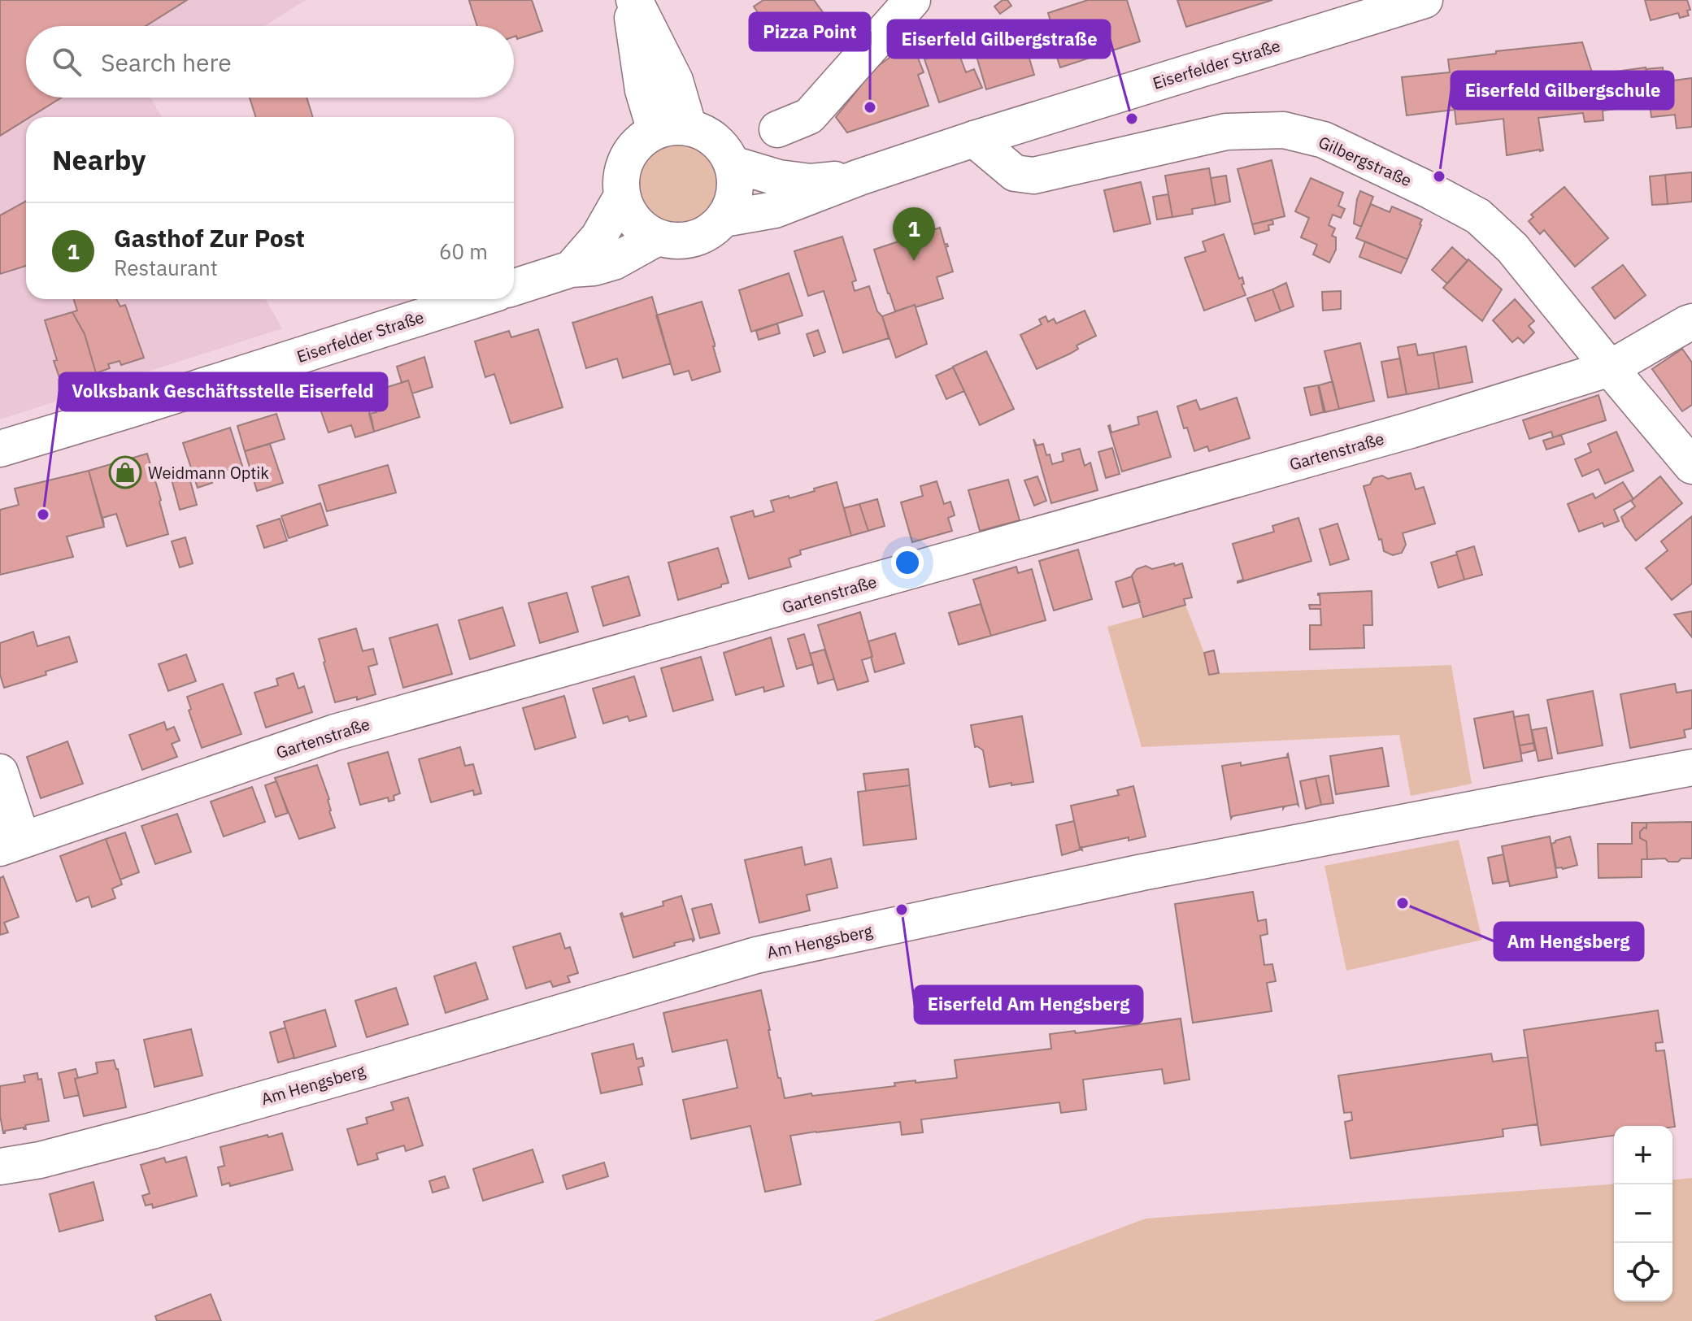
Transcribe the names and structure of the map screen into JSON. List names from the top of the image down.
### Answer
{
  "streets": {
    "main road": [
      "Eiserfelder Straße",
      "Gilbergstraße",
      "Gartenstraße",
      "Am Hengsberg"
    ]
  },
  "crossings": [
    ["Eiserfelder Straße", "Gilbergstraße"],
    ["Gilbergstraße", "Gartenstraße"]
  ],
  "places": {
    "other": [
      "Pizza Point",
      "Eiserfeld Gilbergstraße",
      "Eiserfeld Gilbergschule",
      "Volksbank Geschäftsstelle Eiserfeld",
      "Am Hengsberg",
      "Eiserfeld Am Hengsberg"
    ],
    "shop": ["Weidmann Optik"]
  },
  "page": {
    "search": "Search here",
    "heading": "Nearby",
    "list": [
      {
        "mark": "1",
        "name": "Gasthof Zur Post",
        "note": "Restaurant",
        "value": "60 m"
      }
    ],
    "pins": "1",
    "map_buttons": ["+", "−"]
  }
}
